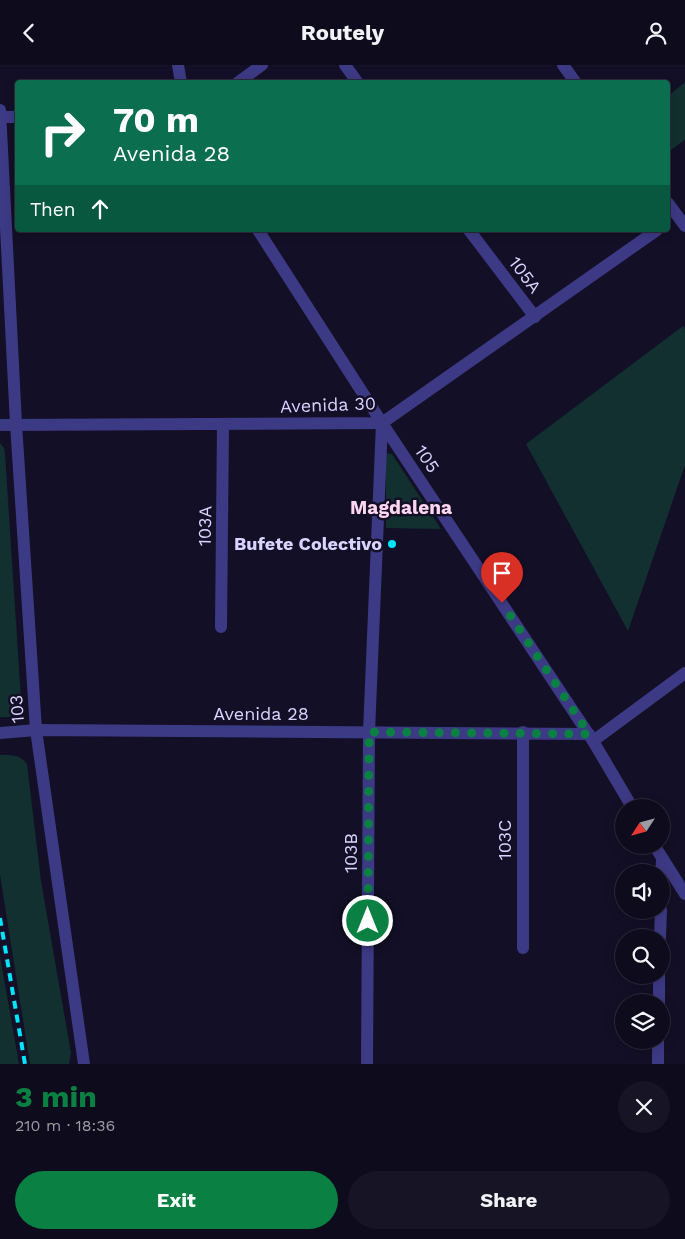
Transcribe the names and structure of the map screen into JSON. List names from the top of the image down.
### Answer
{
  "streets": {
    "street": [
      "105A",
      "Avenida 30",
      "105",
      "103A",
      "103",
      "Avenida 28",
      "103C",
      "103B"
    ]
  },
  "crossings": [
    ["105A", "Avenida 30"],
    ["Avenida 30", "105"],
    ["Avenida 30", "103A"],
    ["Avenida 30", "103"],
    ["Avenida 30", "103B"],
    ["105", "Avenida 28"],
    ["105", "103B"],
    ["103", "Avenida 28"],
    ["Avenida 28", "103C"],
    ["Avenida 28", "103B"]
  ],
  "districts": ["Magdalena"],
  "places": ["Bufete Colectivo"],
  "north": "bottom left",
  "page": {
    "header": "Routely",
    "turn": ["70 m", "Avenida 28"],
    "then": "Then",
    "heading": ["3 min", "210 m · 18:36"],
    "buttons": ["Exit", "Share"]
  }
}
